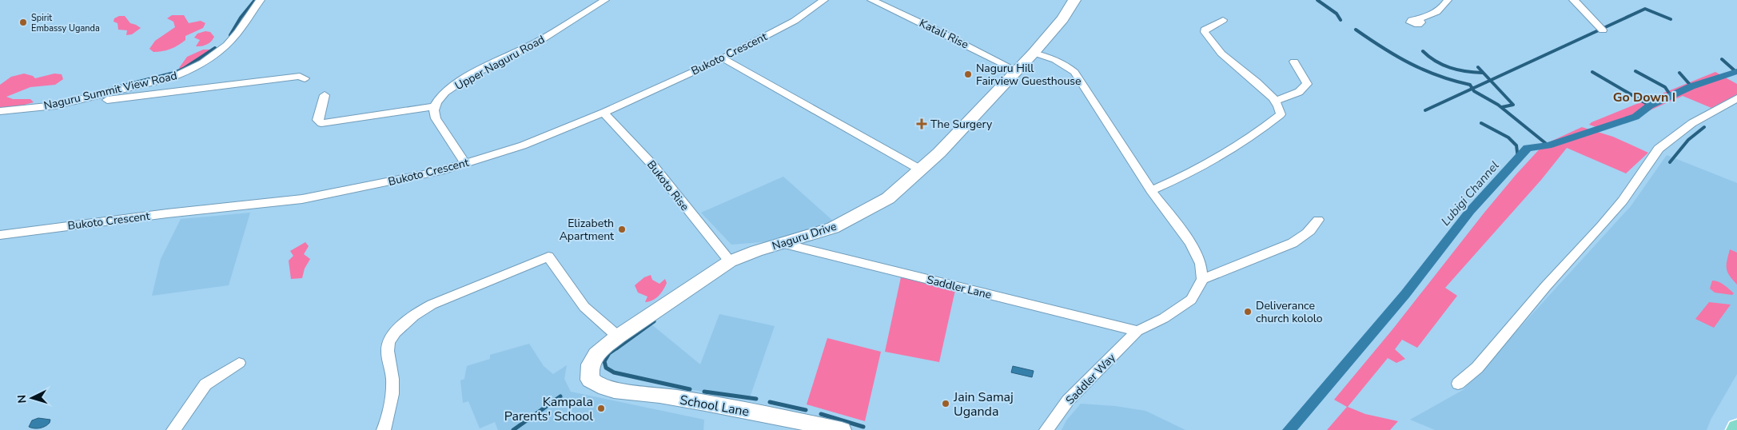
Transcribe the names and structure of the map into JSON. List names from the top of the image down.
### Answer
{
  "streets": {
    "street": [
      "Katali Rise",
      "Bukoto Crescent",
      "Upper Naguru Road",
      "Naguru Summit View Road",
      "Bukoto Rise",
      "Naguru Drive",
      "Saddler Lane",
      "Saddler Way",
      "School Lane"
    ]
  },
  "crossings": [
    ["Katali Rise", "Naguru Drive"],
    ["Bukoto Crescent", "Bukoto Rise"],
    ["Bukoto Rise", "Naguru Drive"],
    ["Naguru Drive", "Saddler Lane"],
    ["Naguru Drive", "School Lane"],
    ["Saddler Lane", "Saddler Way"]
  ],
  "districts": ["Go Down I"],
  "water": ["Lubigi Channel"],
  "places": {
    "other": [
      "Spirit Embassy Uganda",
      "Naguru Hill Fairview Guesthouse",
      "Elizabeth Apartment",
      "Deliverance church kololo",
      "Jain Samaj Uganda",
      "Kampala Parents' School"
    ],
    "health": ["The Surgery"]
  },
  "north": "left"
}
